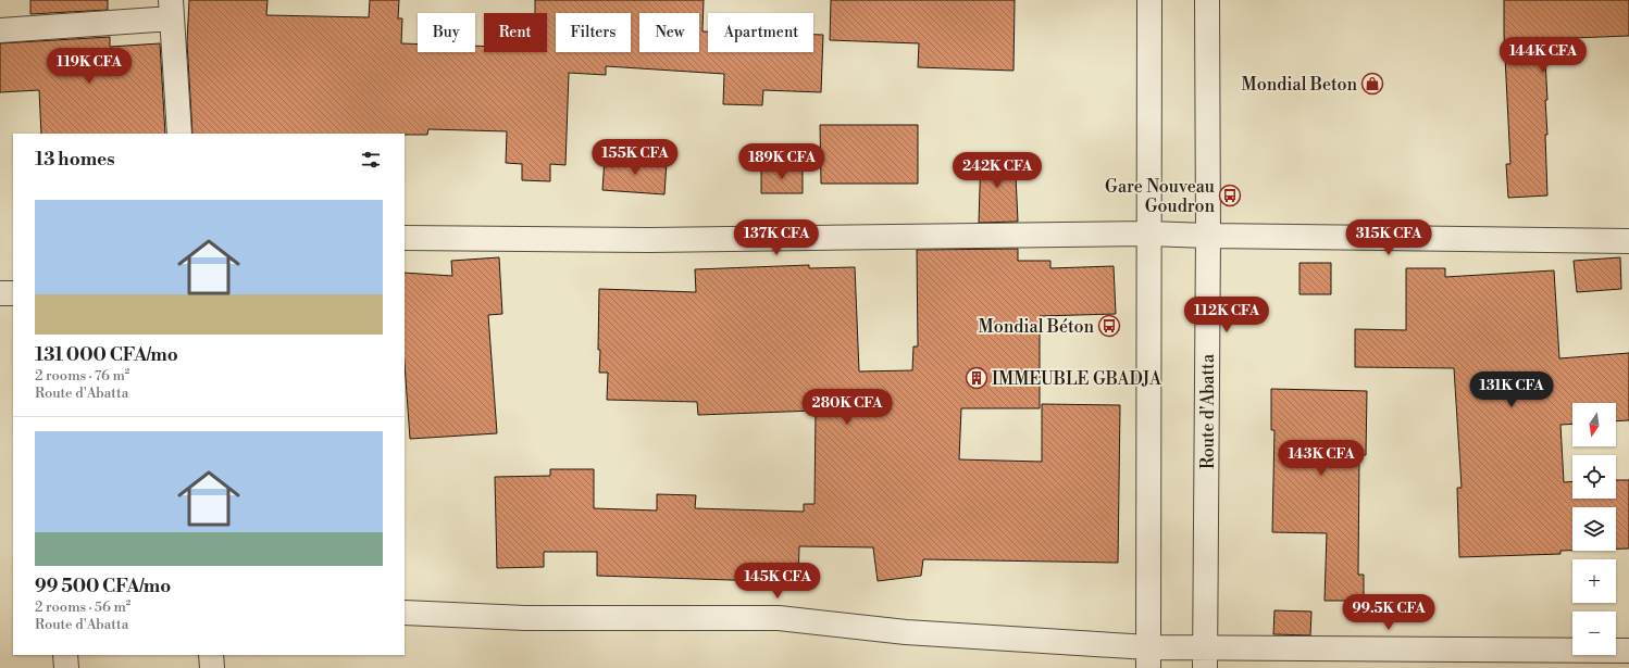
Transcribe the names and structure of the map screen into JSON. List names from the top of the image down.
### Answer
{
  "streets": {
    "street": ["Route d'Abatta"]
  },
  "places": {
    "shop": ["Mondial Beton"],
    "bus stop": ["Gare Nouveau Goudron", "Mondial Béton"],
    "building": ["IMMEUBLE GBADJA"]
  },
  "north": "bottom",
  "page": {
    "chip": [
      "Buy",
      "Rent",
      "Filters",
      "New",
      "Apartment"
    ],
    "price": [
      "144K CFA",
      "119K CFA",
      "155K CFA",
      "189K CFA",
      "242K CFA",
      "137K CFA",
      "315K CFA",
      "112K CFA",
      "131K CFA",
      "280K CFA",
      "143K CFA",
      "145K CFA",
      "99.5K CFA"
    ],
    "heading": "13 homes",
    "list": [
      {
        "name": "131 000 CFA/mo",
        "note": "2 rooms · 76 m² · Route d'Abatta"
      },
      {
        "name": "99 500 CFA/mo",
        "note": "2 rooms · 56 m² · Route d'Abatta"
      }
    ],
    "map_buttons": ["+", "−"]
  }
}
